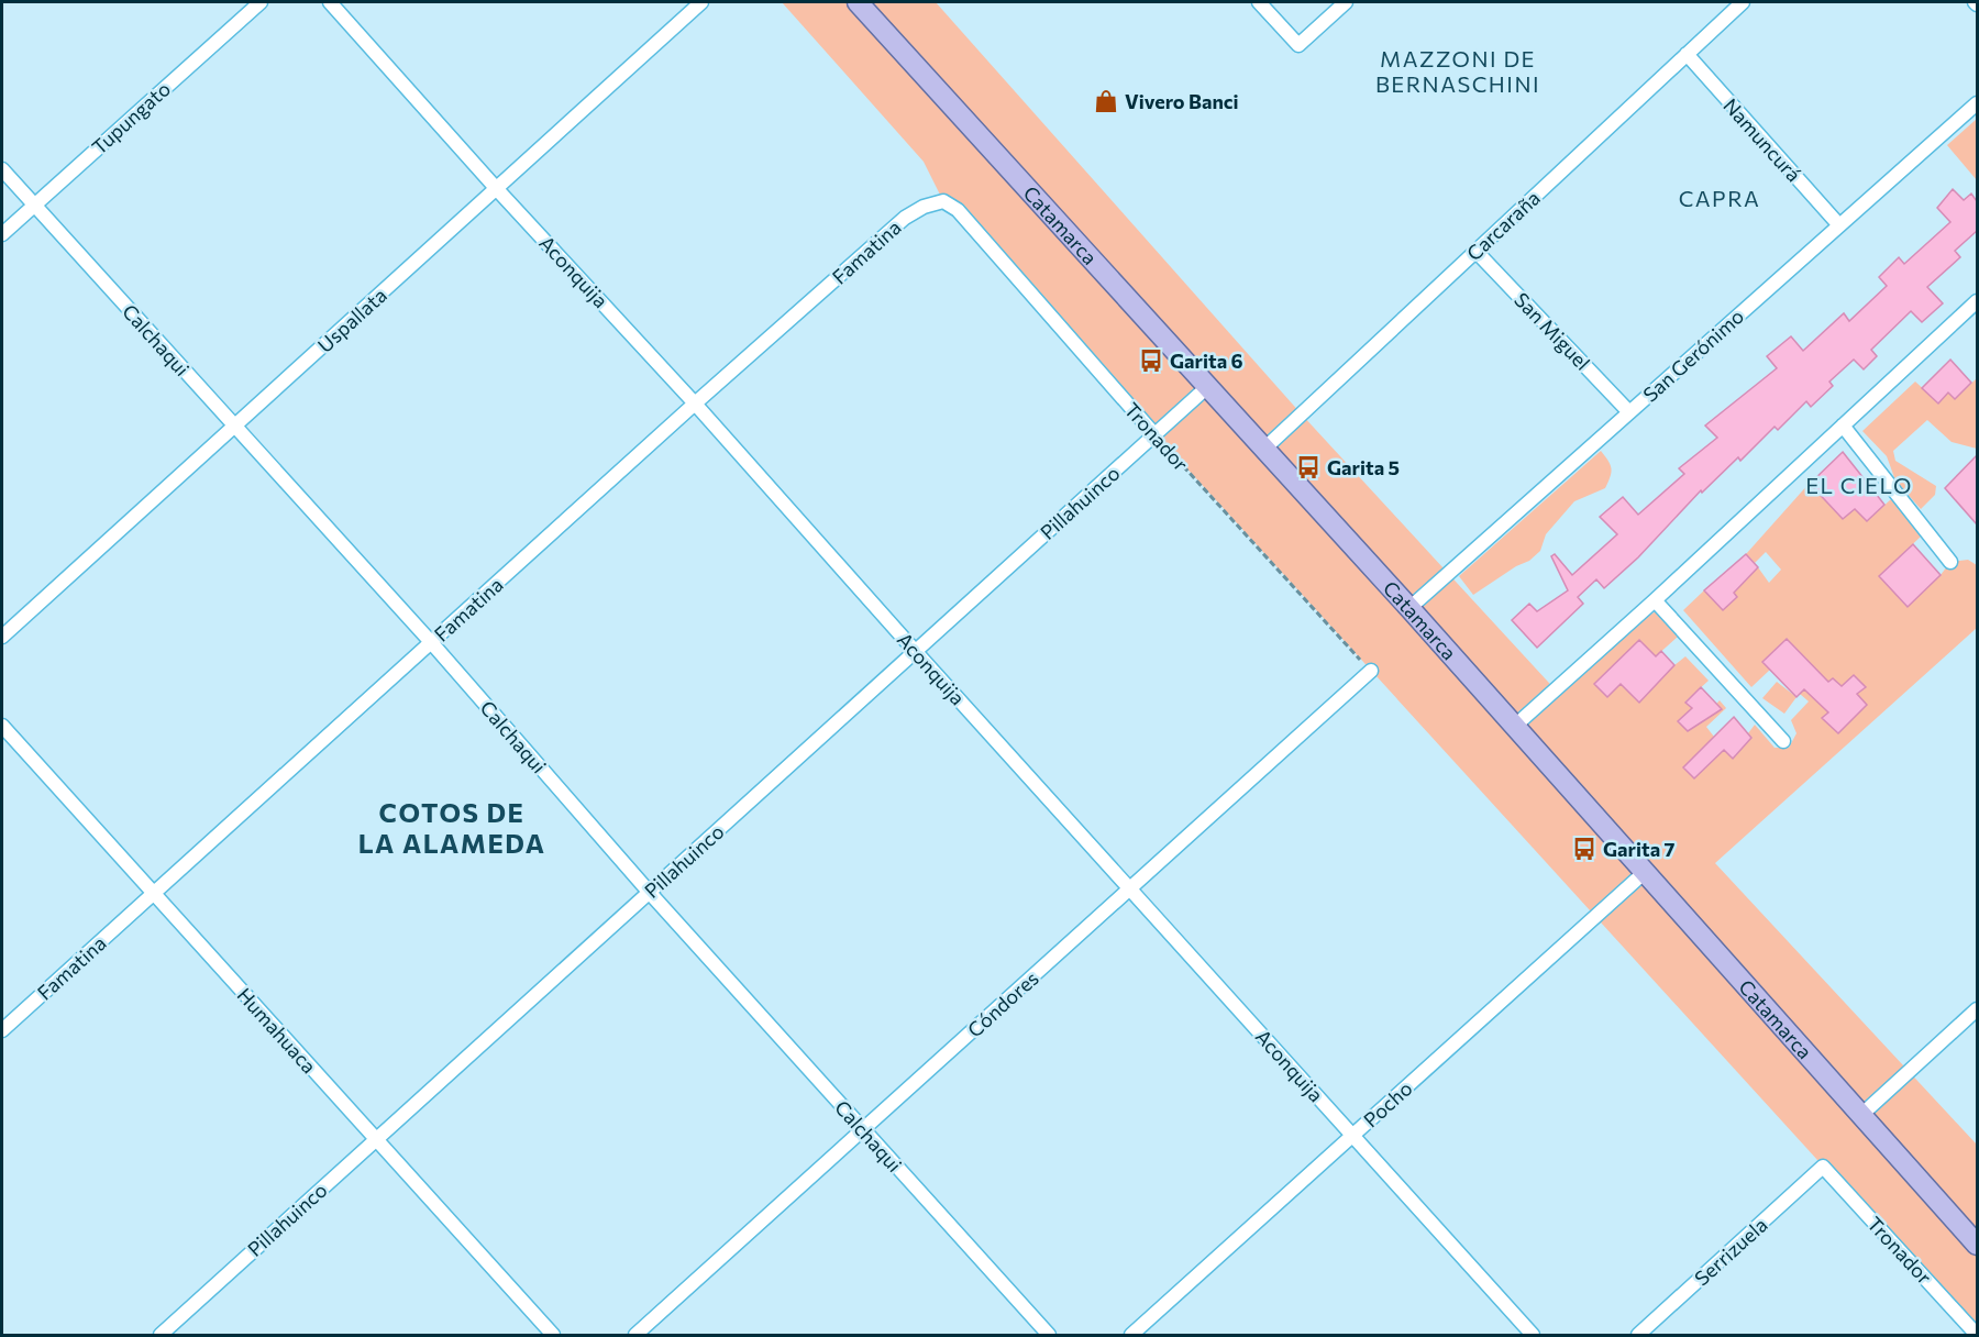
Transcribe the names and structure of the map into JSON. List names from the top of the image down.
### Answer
{
  "streets": {
    "main road": ["Catamarca"],
    "street": [
      "Tupungato",
      "Namuncurá",
      "Carcaraña",
      "Famatina",
      "Aconquija",
      "Uspallata",
      "San Miguel",
      "Calchaqui",
      "San Gerónimo",
      "Tronador",
      "Pillahuinco",
      "Cóndores",
      "Humahuaca",
      "Pocho",
      "Serrizuela"
    ]
  },
  "crossings": [
    ["Tupungato", "Calchaqui"],
    ["Namuncurá", "Carcaraña"],
    ["Namuncurá", "San Gerónimo"],
    ["Catamarca", "Carcaraña"],
    ["Catamarca", "San Gerónimo"],
    ["Catamarca", "Pillahuinco"],
    ["Catamarca", "Pocho"],
    ["Carcaraña", "San Miguel"],
    ["Famatina", "Aconquija"],
    ["Famatina", "Calchaqui"],
    ["Famatina", "Tronador"],
    ["Famatina", "Humahuaca"],
    ["Aconquija", "Uspallata"],
    ["Aconquija", "Pillahuinco"],
    ["Aconquija", "Cóndores"],
    ["Aconquija", "Pocho"],
    ["Uspallata", "Calchaqui"],
    ["San Miguel", "San Gerónimo"],
    ["Calchaqui", "Pillahuinco"],
    ["Calchaqui", "Cóndores"],
    ["Tronador", "Pillahuinco"],
    ["Tronador", "Cóndores"],
    ["Tronador", "Serrizuela"],
    ["Pillahuinco", "Humahuaca"]
  ],
  "districts": [
    "MAZZONI DE BERNASCHINI",
    "CAPRA",
    "EL CIELO",
    "COTOS DE LA ALAMEDA"
  ],
  "places": {
    "shop": ["Vivero Banci"],
    "bus stop": ["Garita 6", "Garita 5", "Garita 7"]
  }
}
